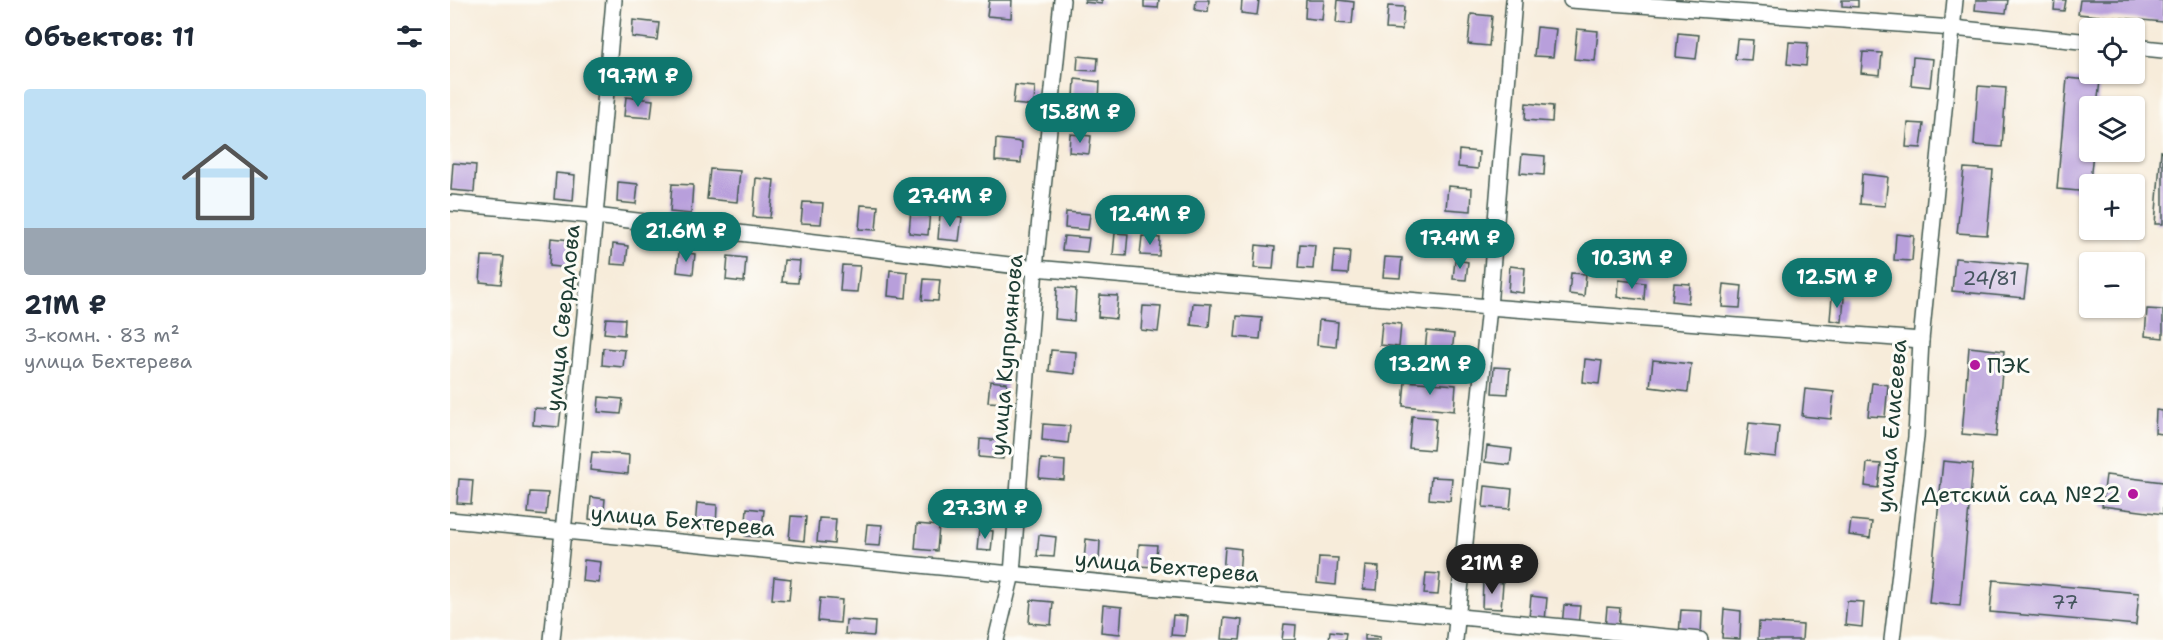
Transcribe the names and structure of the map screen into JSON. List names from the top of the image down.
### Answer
{
  "streets": {
    "street": [
      "улица Свердлова",
      "улица Куприянова",
      "улица Елисеева",
      "улица Бехтерева"
    ]
  },
  "crossings": [
    ["улица Свердлова", "улица Бехтерева"],
    ["улица Куприянова", "улица Бехтерева"]
  ],
  "places": ["ПЭК", "Детский сад №22"],
  "house_numbers": ["24/81", "77"],
  "page": {
    "heading": "Объектов: 11",
    "map_buttons": ["+", "−"],
    "price": [
      "19.7M ₽",
      "15.8M ₽",
      "27.4M ₽",
      "12.4M ₽",
      "21.6M ₽",
      "17.4M ₽",
      "10.3M ₽",
      "12.5M ₽",
      "13.2M ₽",
      "27.3M ₽",
      "21M ₽"
    ],
    "list": [
      {
        "name": "21M ₽",
        "note": "3-комн. · 83 m² · улица Бехтерева"
      }
    ]
  }
}
